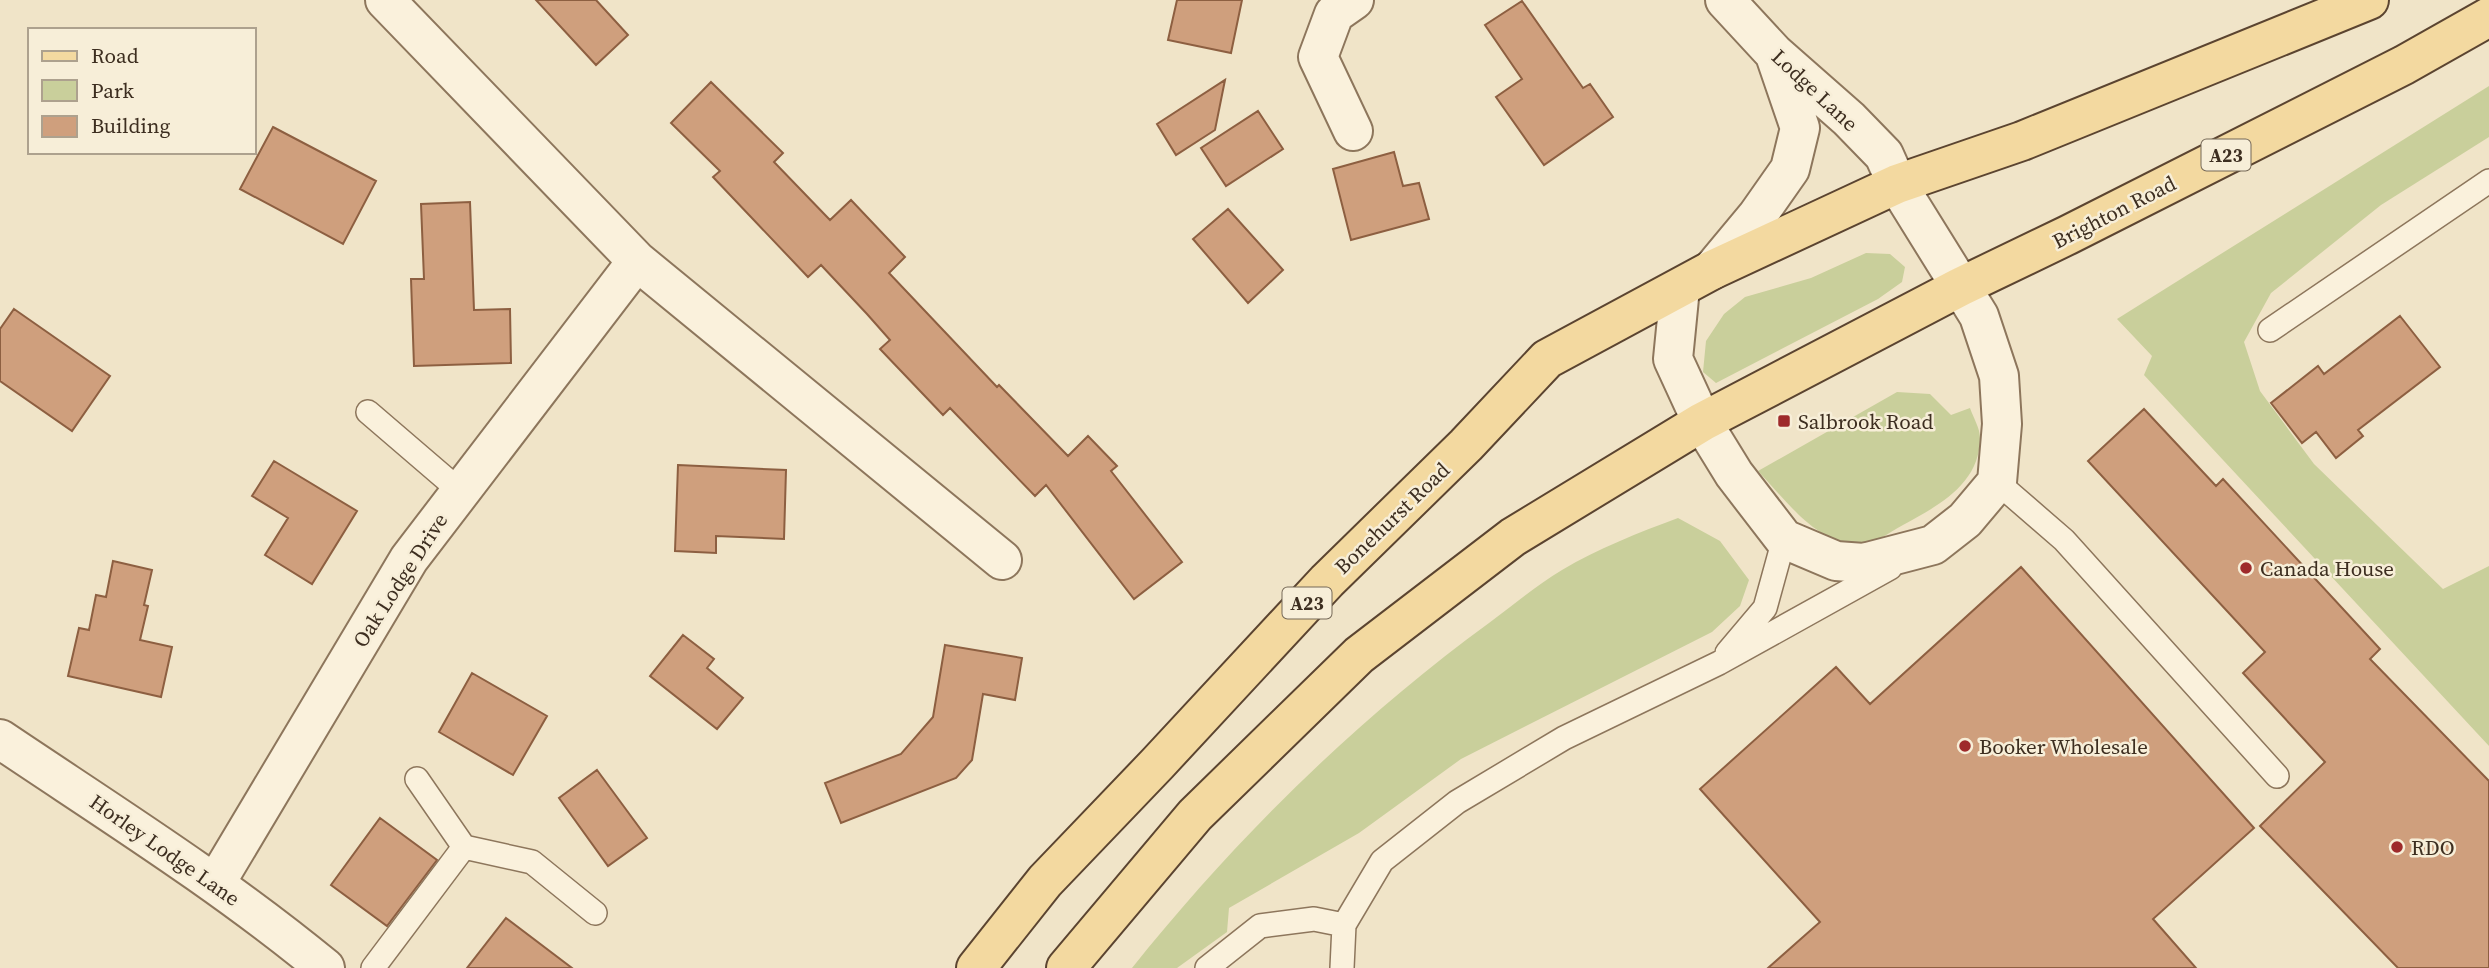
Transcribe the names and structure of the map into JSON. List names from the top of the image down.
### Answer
{
  "streets": {
    "main road": ["A23", "Brighton Road", "Bonehurst Road"],
    "street": ["Lodge Lane", "Oak Lodge Drive", "Horley Lodge Lane"]
  },
  "crossings": [
    ["Lodge Lane", "A23"],
    ["Lodge Lane", "Bonehurst Road"],
    ["A23", "Brighton Road"],
    ["A23", "Bonehurst Road"],
    ["Oak Lodge Drive", "Horley Lodge Lane"]
  ],
  "places": {
    "transit": ["Salbrook Road"],
    "other": ["Canada House", "Booker Wholesale", "RDO"]
  },
  "legend": ["Road", "Park", "Building"]
}
